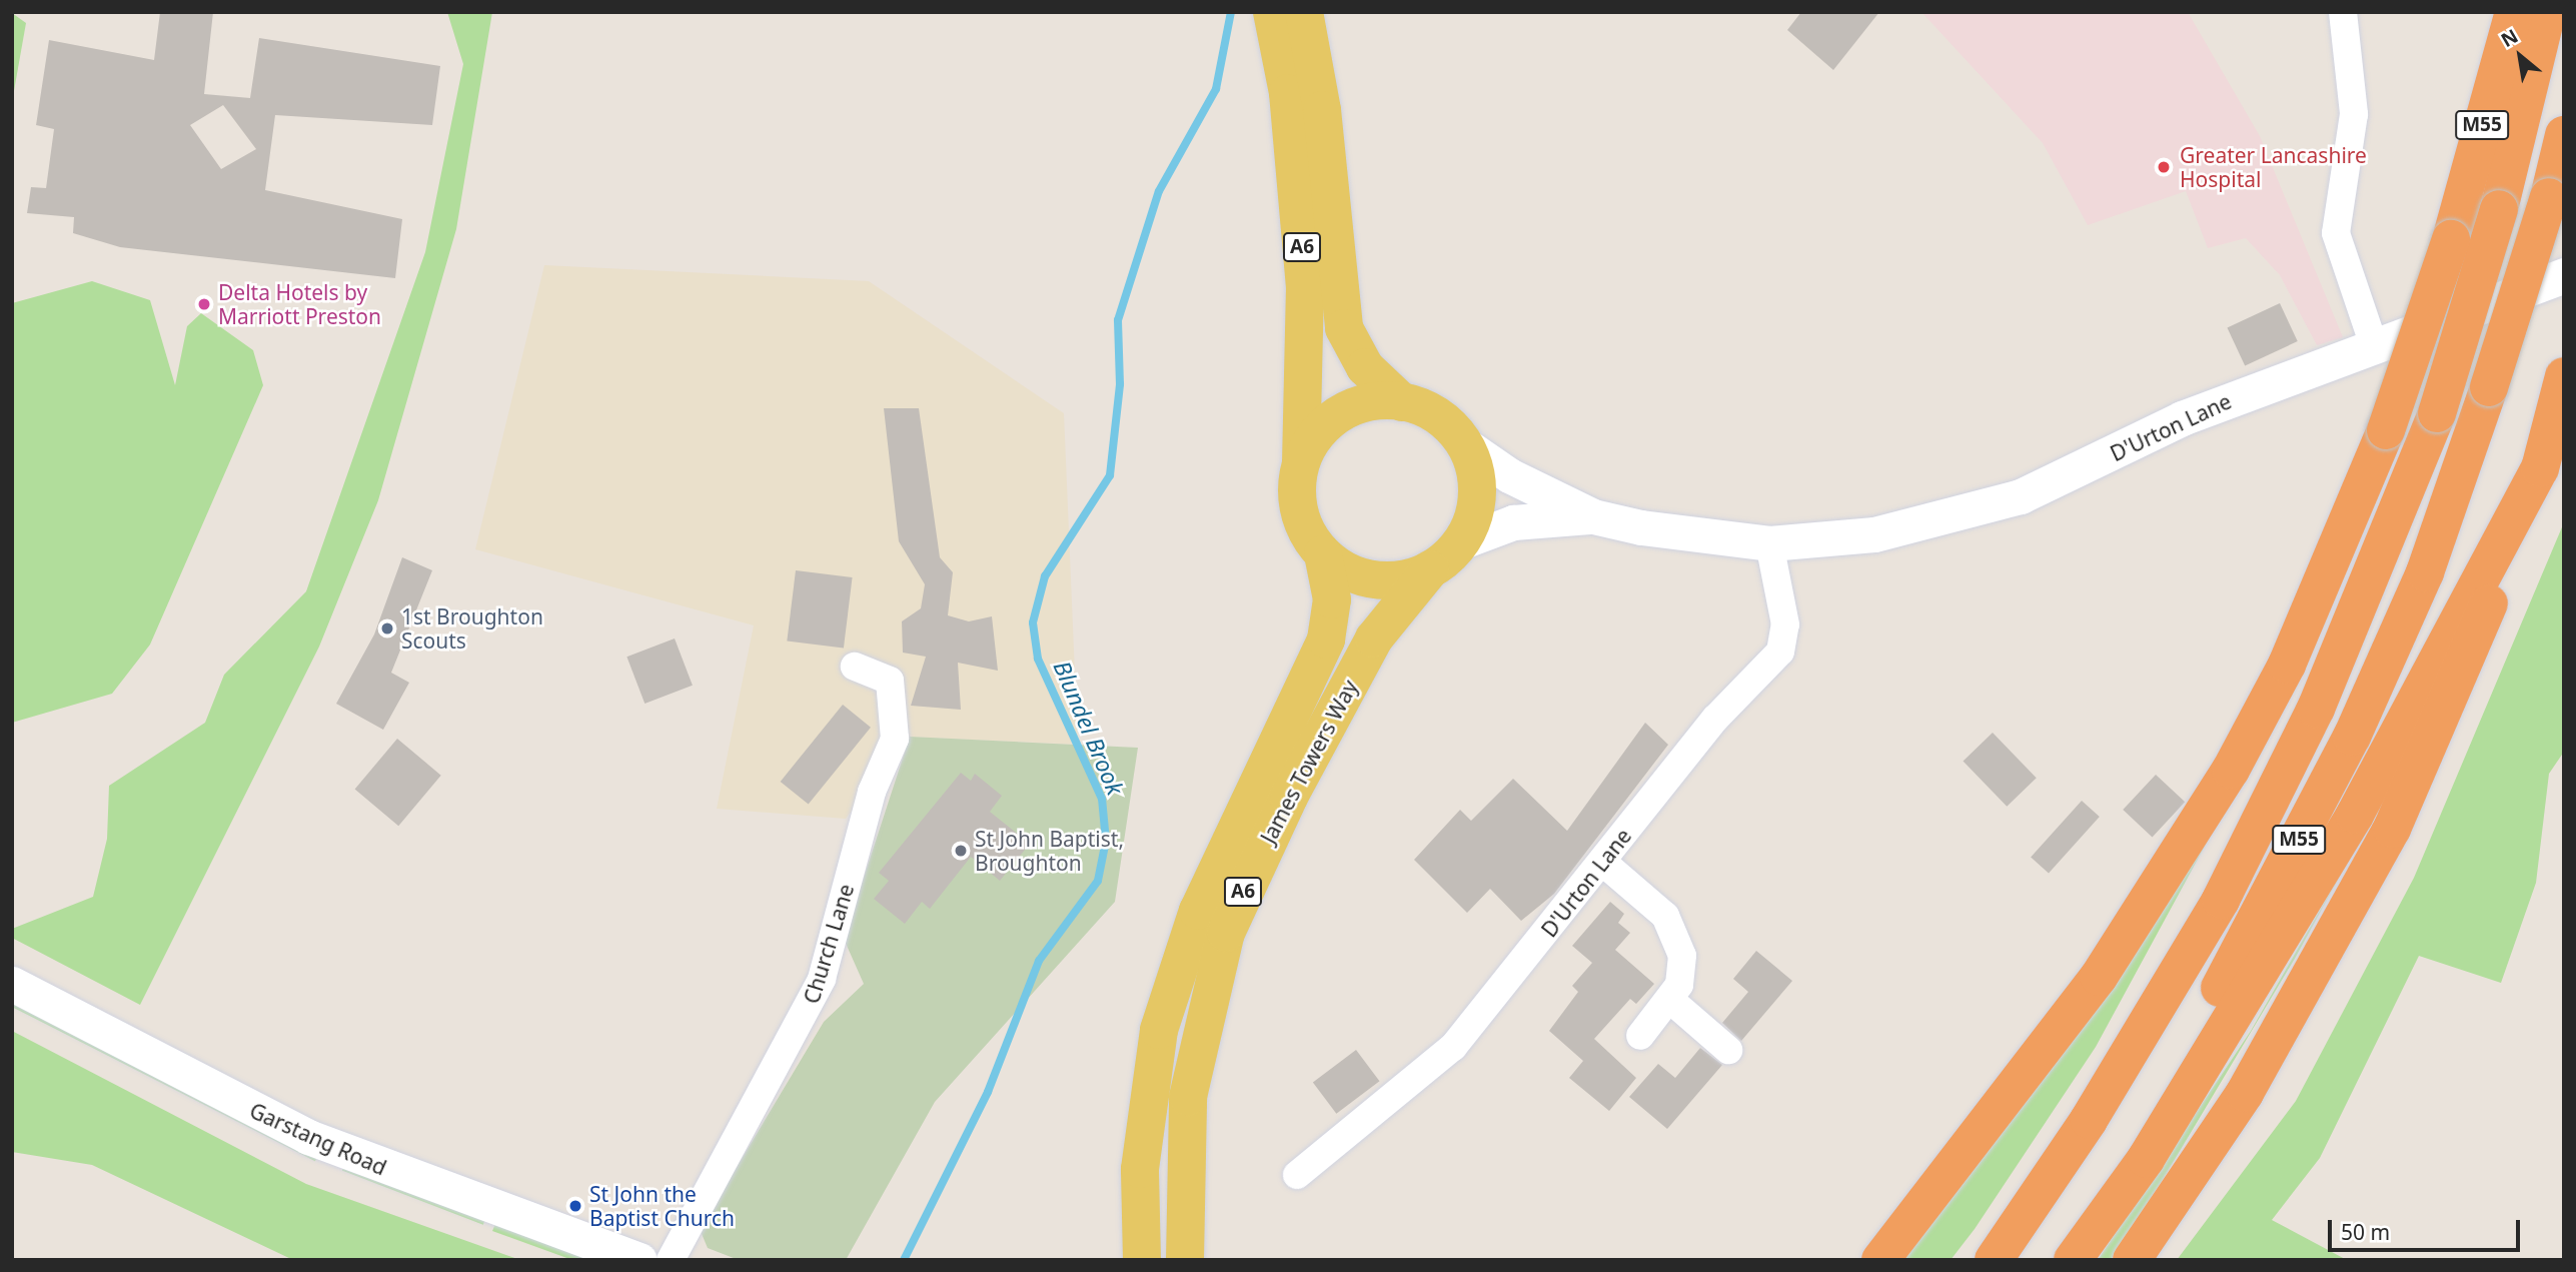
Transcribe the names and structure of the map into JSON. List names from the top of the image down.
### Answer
{
  "streets": {
    "highway": ["M55"],
    "main road": ["A6", "James Towers Way"],
    "street": ["D'Urton Lane", "Church Lane", "Garstang Road"]
  },
  "crossings": [
    ["A6", "D'Urton Lane"],
    ["A6", "James Towers Way"],
    ["D'Urton Lane", "James Towers Way"]
  ],
  "water": ["Blundel Brook"],
  "places": [
    "Greater Lancashire Hospital",
    "Delta Hotels by Marriott Preston",
    "1st Broughton Scouts",
    "St John Baptist, Broughton",
    "St John the Baptist Church"
  ],
  "scale_bar": "50 m",
  "north": "top left"
}
